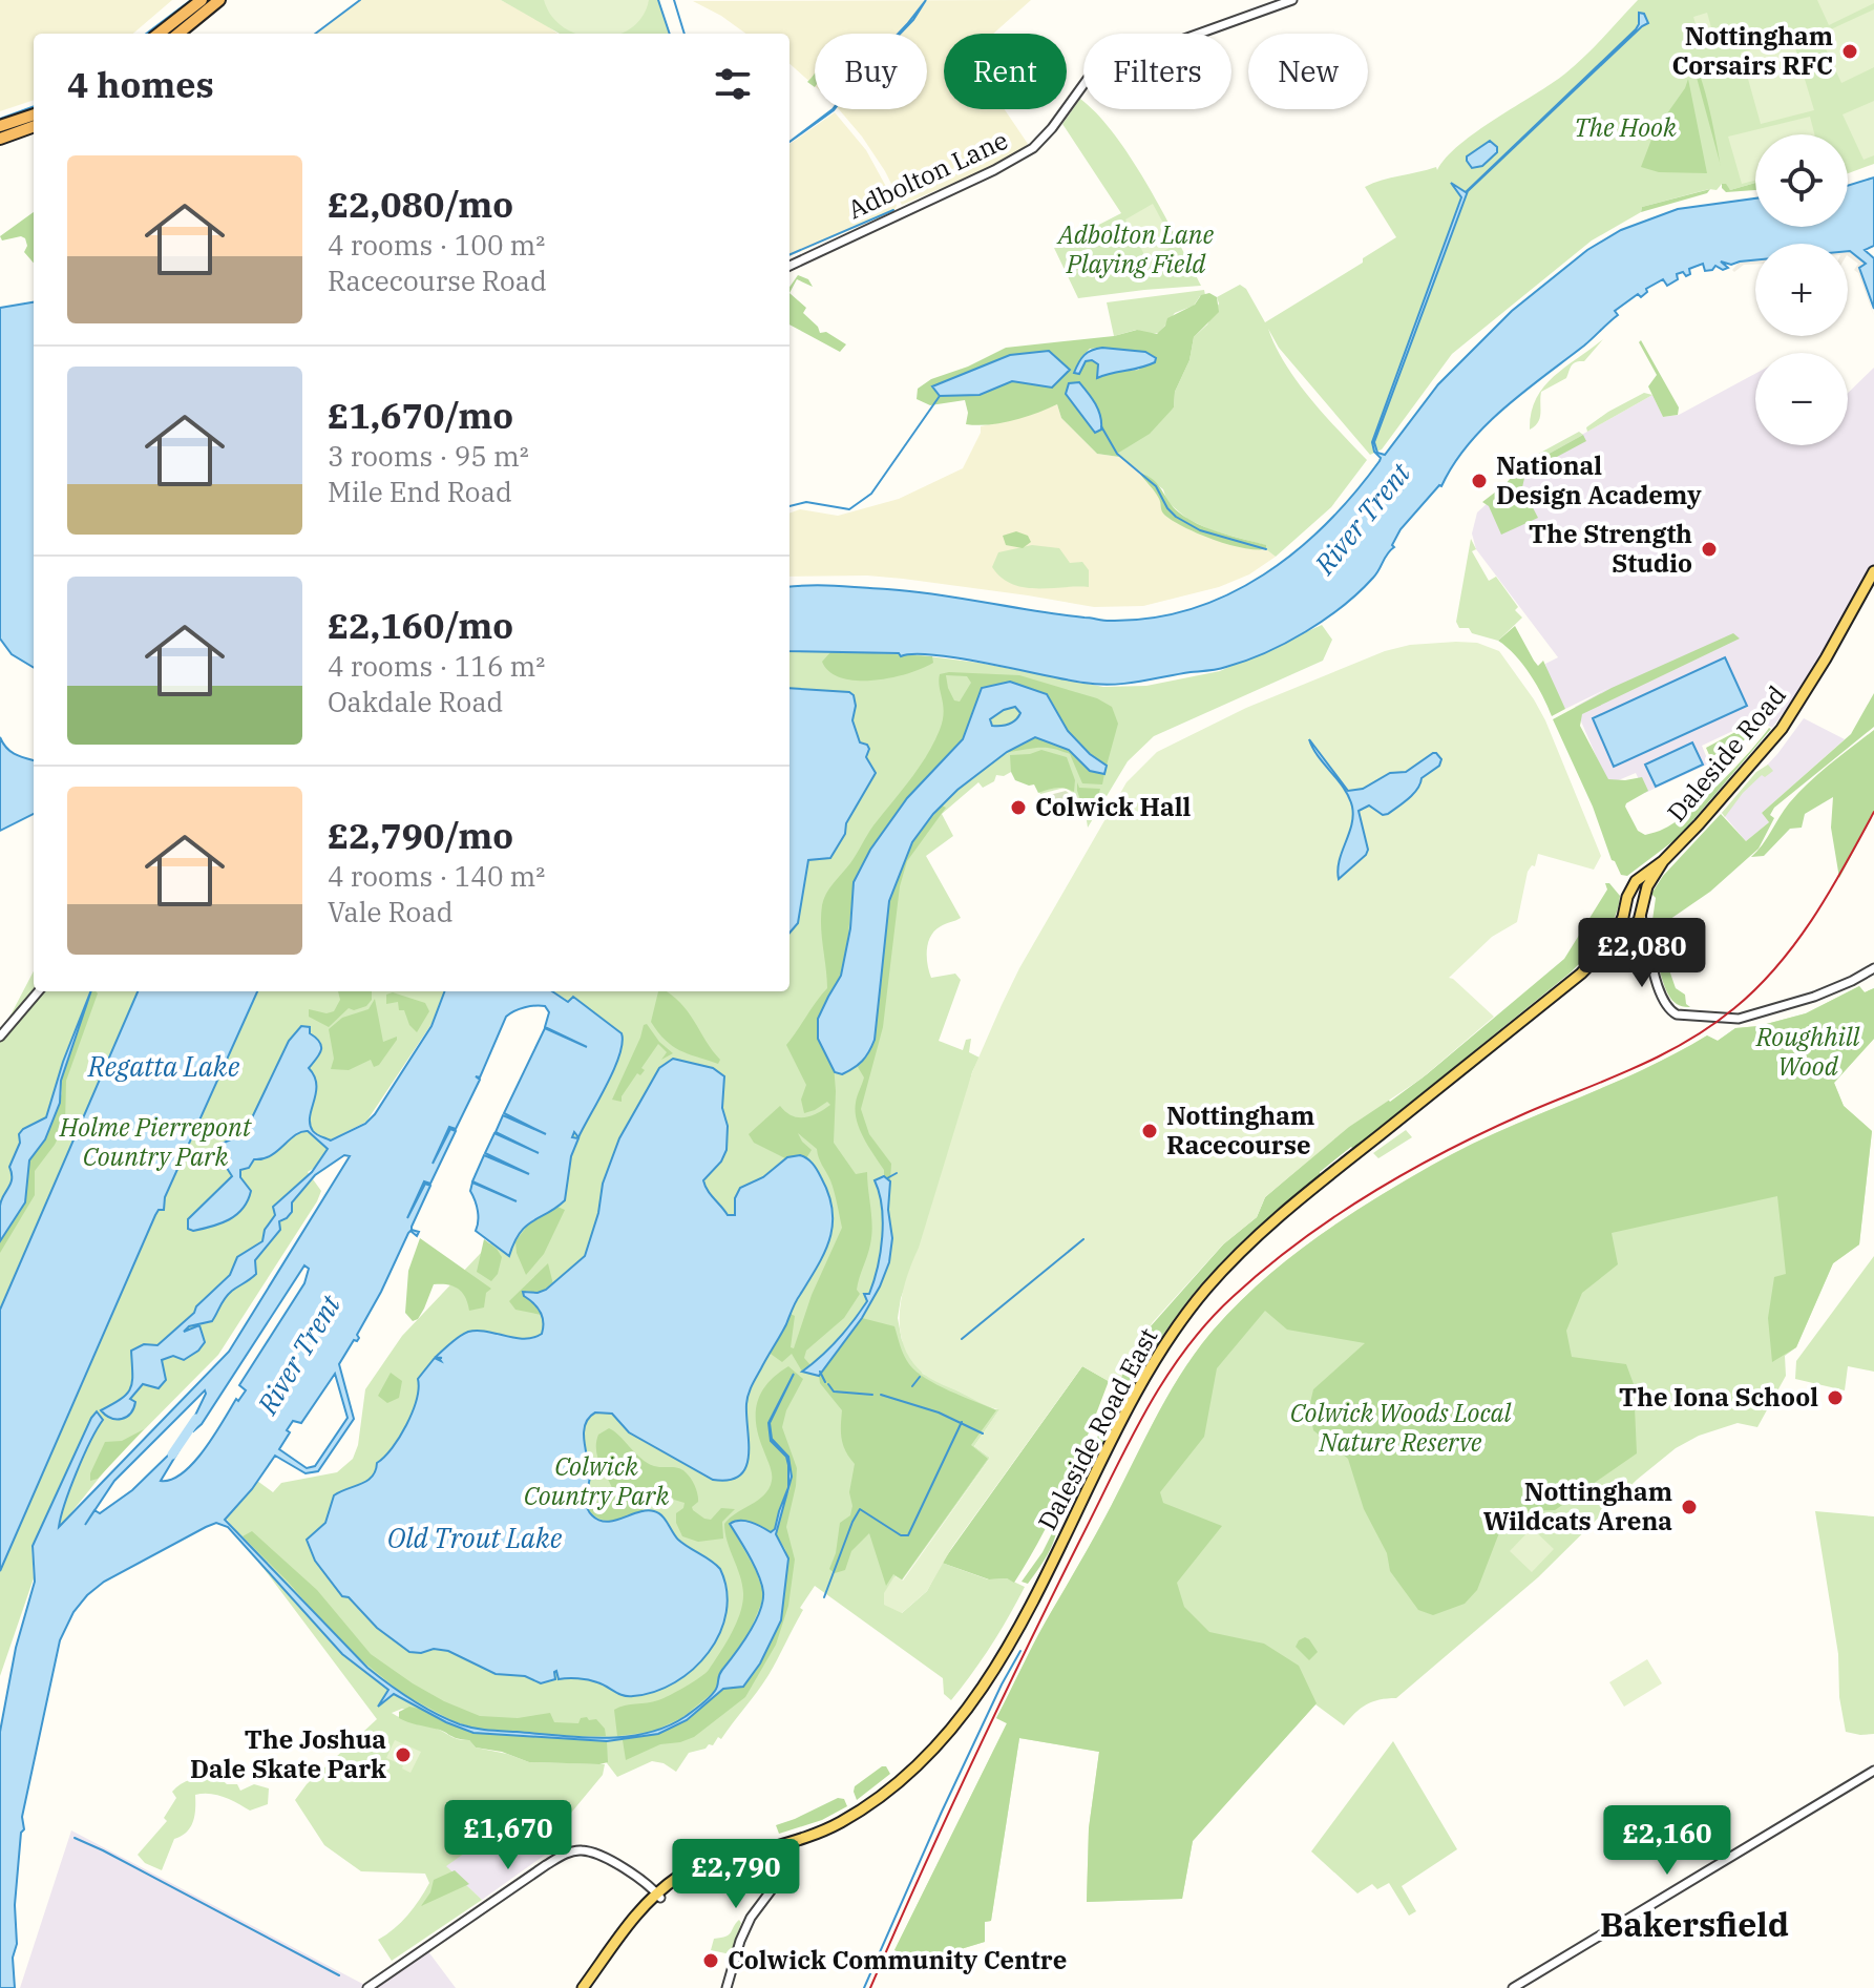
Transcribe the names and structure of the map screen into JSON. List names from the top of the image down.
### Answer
{
  "streets": {
    "main road": ["Daleside Road", "Daleside Road East"],
    "street": ["Adbolton Lane"]
  },
  "crossings": [
    ["Daleside Road", "Daleside Road East"]
  ],
  "districts": ["Bakersfield"],
  "water": ["River Trent", "Regatta Lake", "Old Trout Lake"],
  "parks": [
    "The Hook",
    "Adbolton Lane Playing Field",
    "Roughhill Wood",
    "Holme Pierrepont Country Park",
    "Colwick Woods Local Nature Reserve",
    "Colwick Country Park"
  ],
  "places": [
    "Nottingham Corsairs RFC",
    "National Design Academy",
    "The Strength Studio",
    "Colwick Hall",
    "Nottingham Racecourse",
    "The Iona School",
    "Nottingham Wildcats Arena",
    "The Joshua Dale Skate Park",
    "Colwick Community Centre"
  ],
  "page": {
    "chip": [
      "Buy",
      "Rent",
      "Filters",
      "New"
    ],
    "heading": "4 homes",
    "map_buttons": ["+", "−"],
    "list": [
      {
        "name": "£2,080/mo",
        "note": "4 rooms · 100 m² · Racecourse Road"
      },
      {
        "name": "£1,670/mo",
        "note": "3 rooms · 95 m² · Mile End Road"
      },
      {
        "name": "£2,160/mo",
        "note": "4 rooms · 116 m² · Oakdale Road"
      },
      {
        "name": "£2,790/mo",
        "note": "4 rooms · 140 m² · Vale Road"
      }
    ],
    "price": [
      "£2,080",
      "£1,670",
      "£2,160",
      "£2,790"
    ]
  }
}
